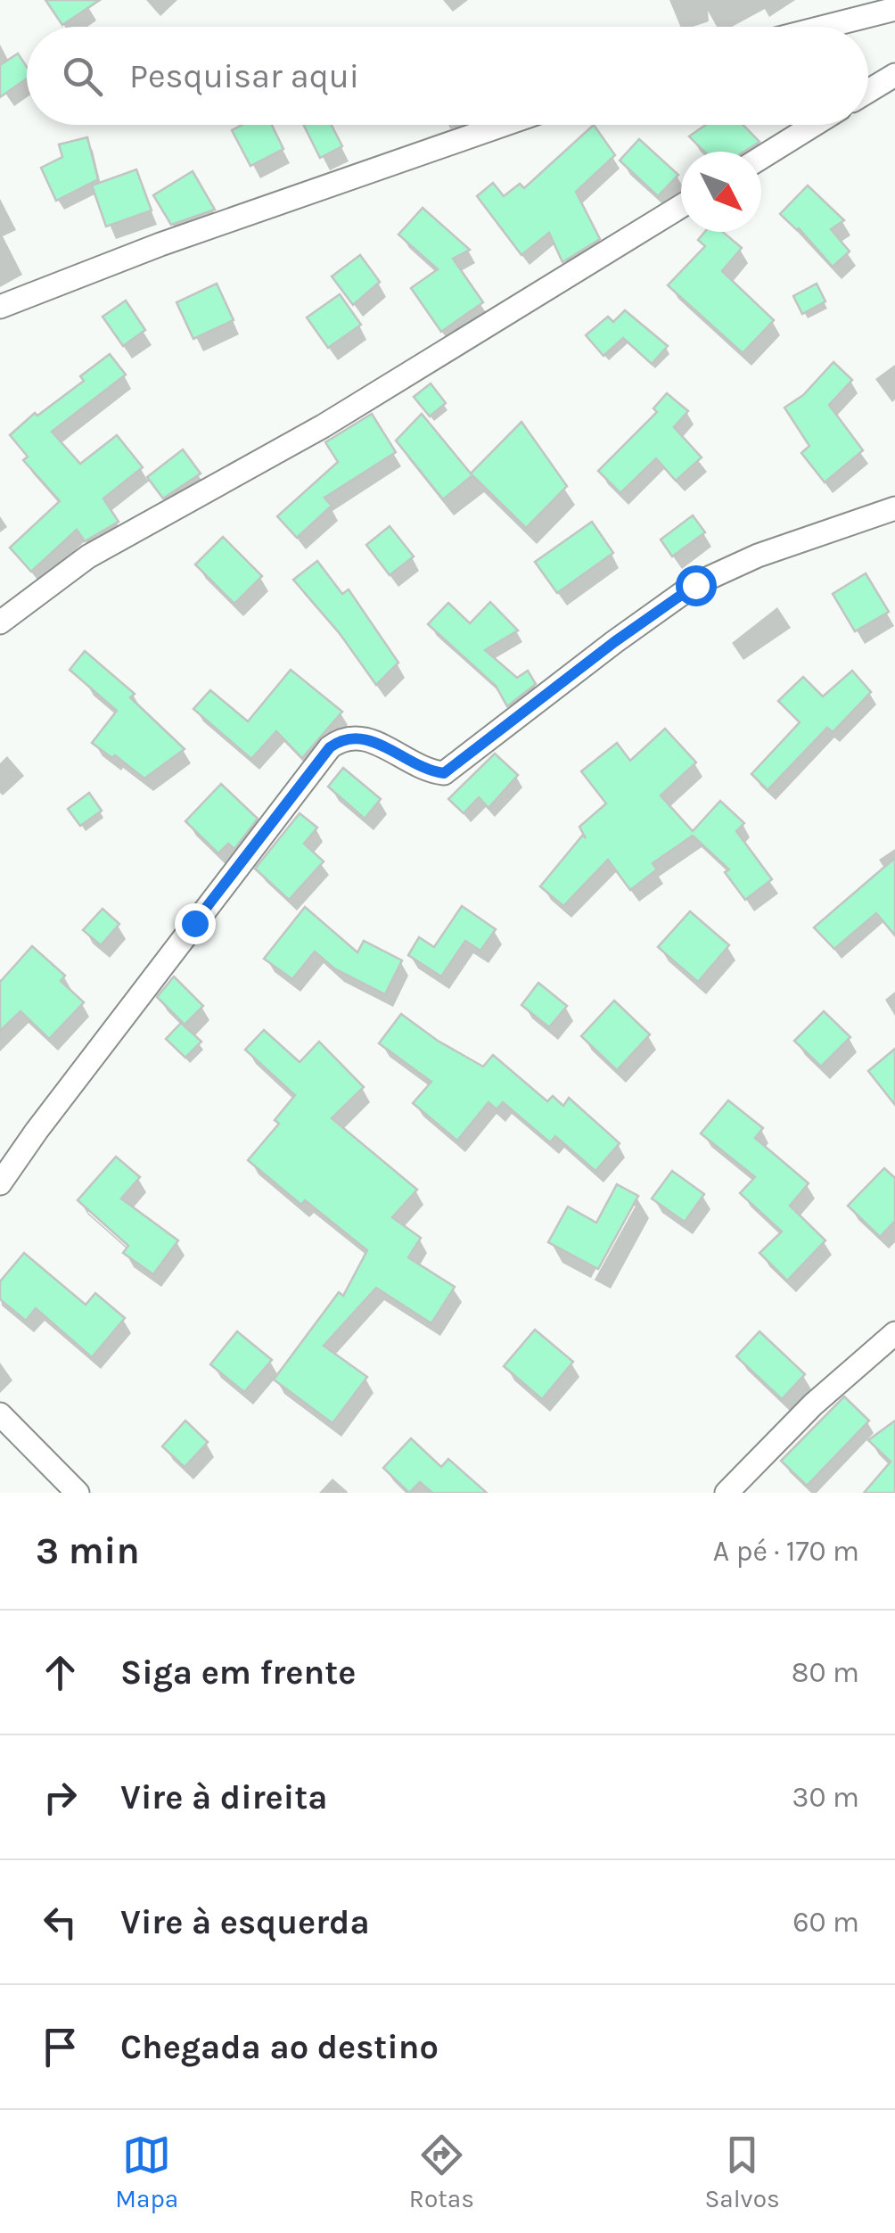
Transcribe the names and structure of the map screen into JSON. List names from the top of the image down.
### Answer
{
  "north": "bottom right",
  "page": {
    "search": "Pesquisar aqui",
    "heading": ["3 min", "A pé · 170 m"],
    "list": [
      ["Siga em frente", "80 m"],
      ["Vire à direita", "30 m"],
      ["Vire à esquerda", "60 m"],
      "Chegada ao destino"
    ],
    "nav": ["Mapa", "Rotas", "Salvos"]
  }
}
